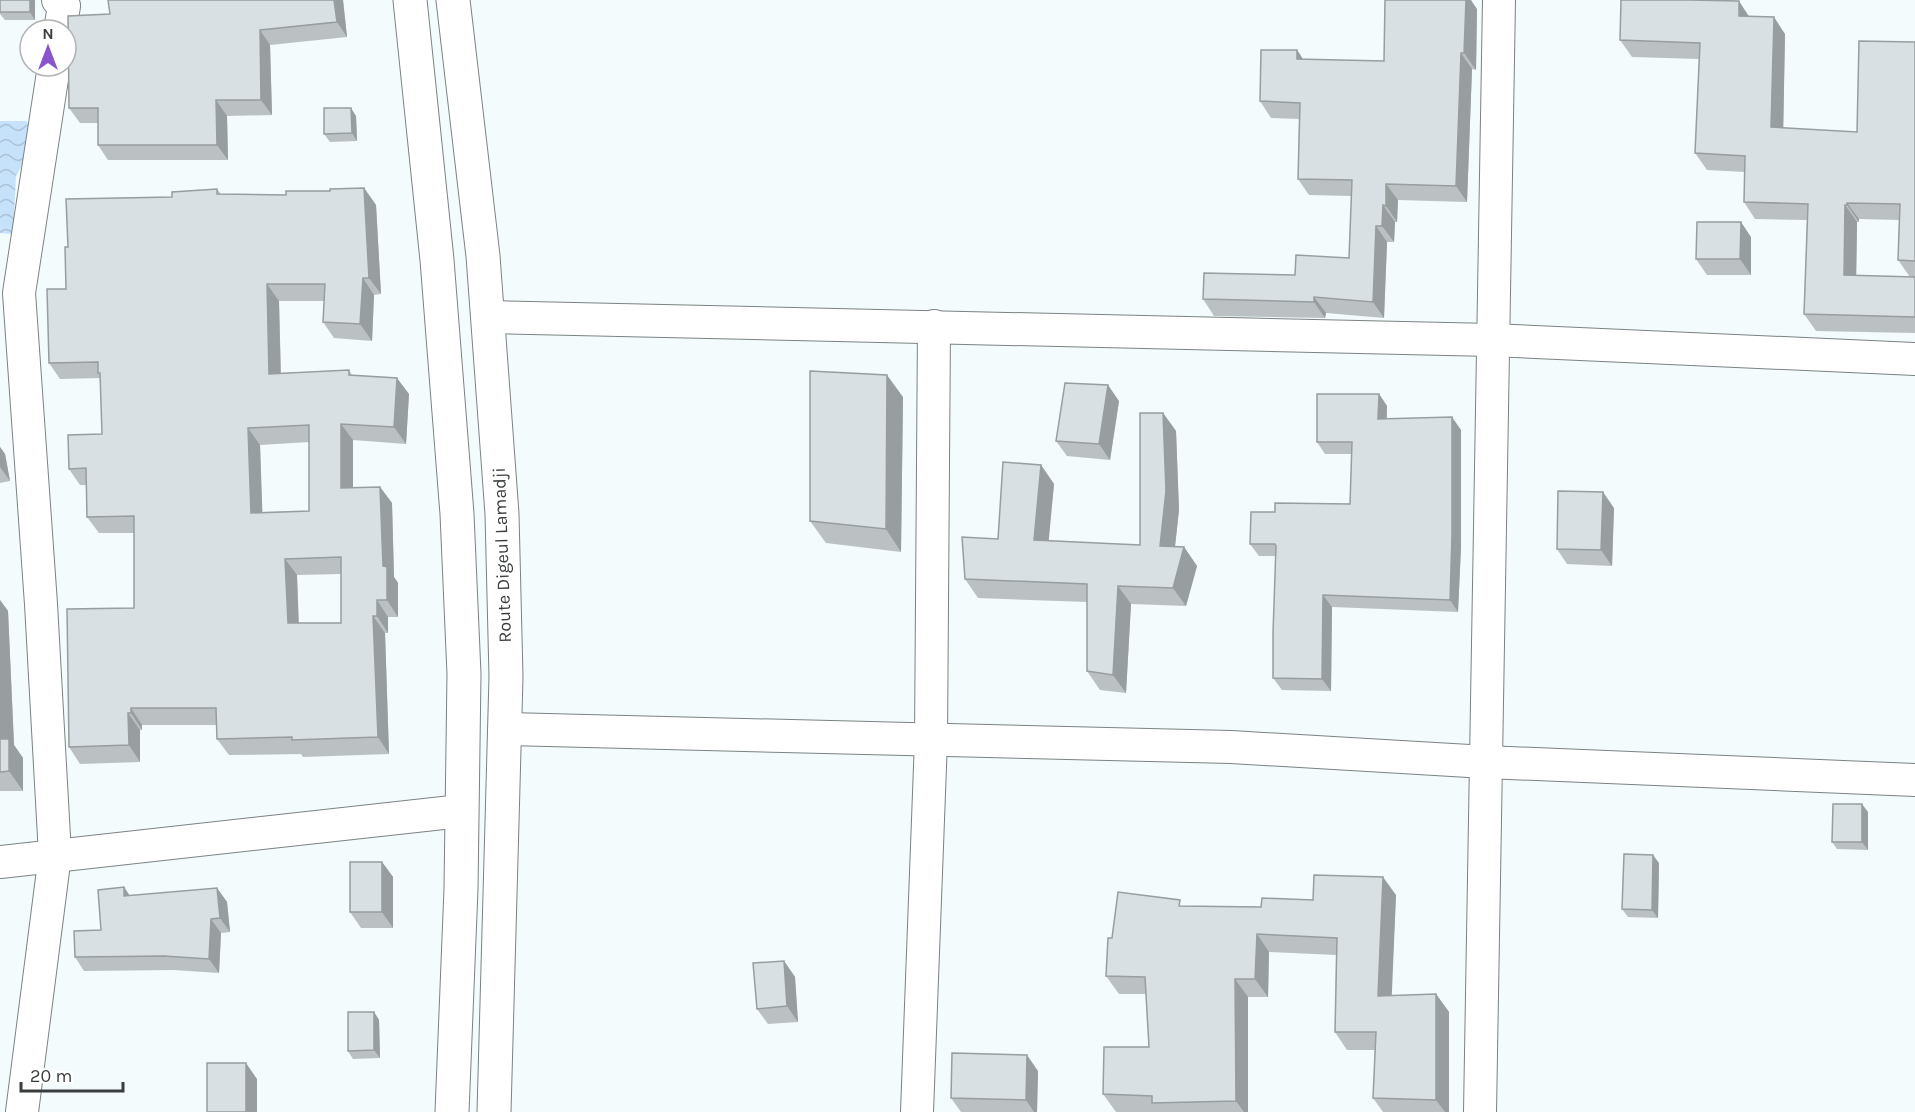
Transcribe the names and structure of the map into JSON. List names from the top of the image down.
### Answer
{
  "streets": {
    "main road": ["Route Digeul Lamadji"]
  },
  "scale_bar": "20 m",
  "north": "top"
}
